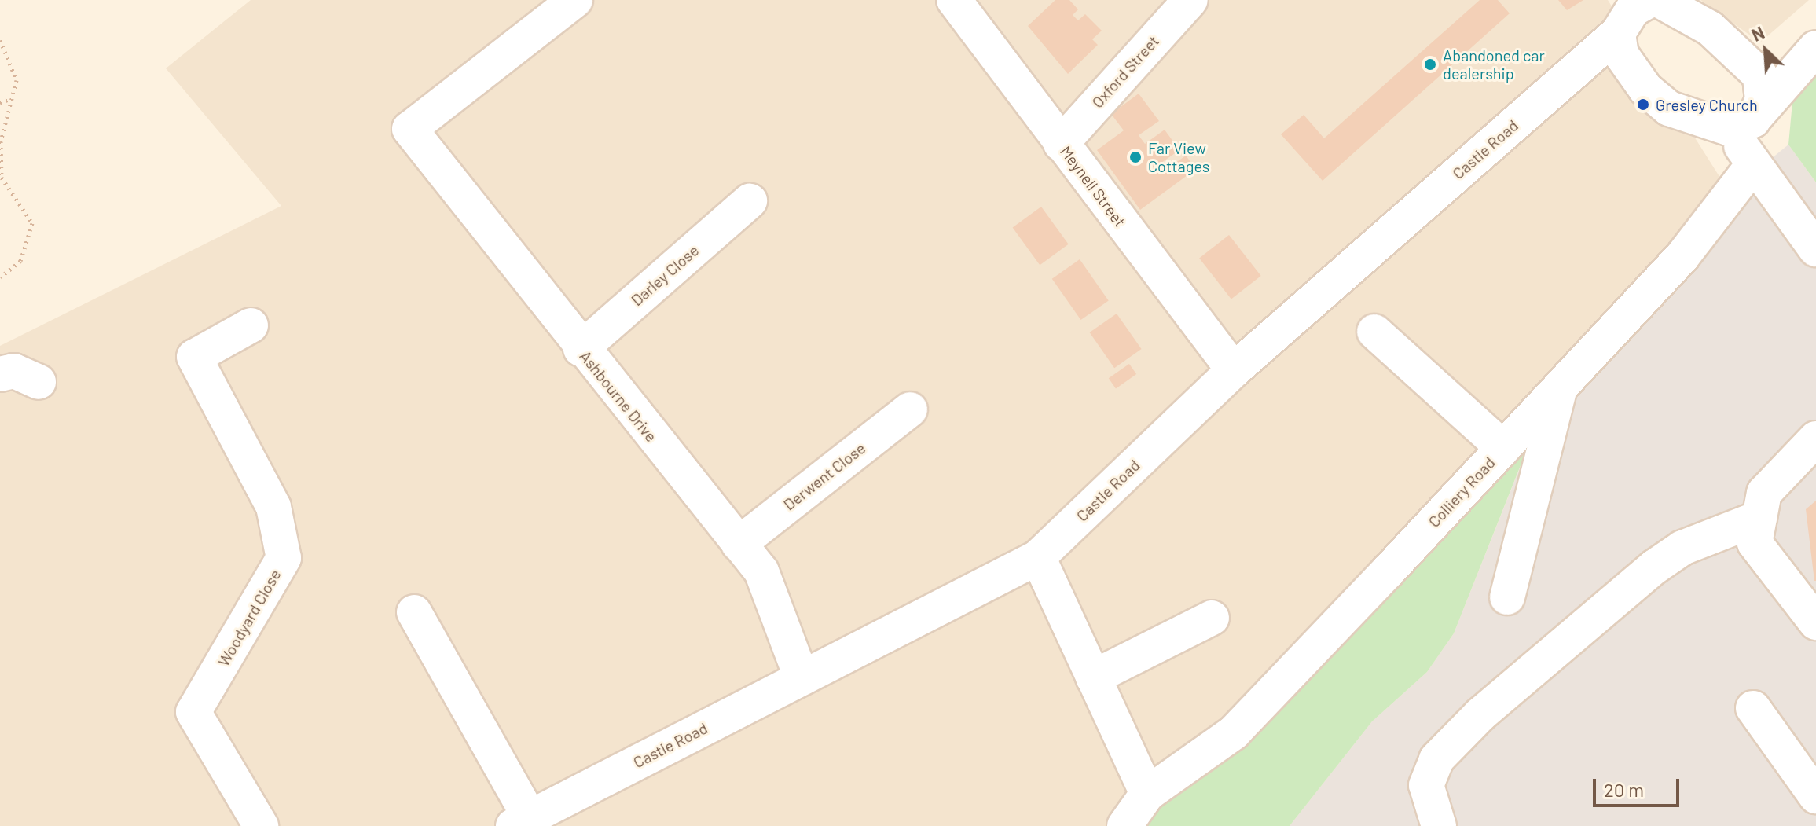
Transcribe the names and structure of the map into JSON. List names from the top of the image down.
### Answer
{
  "streets": {
    "street": [
      "Oxford Street",
      "Castle Road",
      "Meynell Street",
      "Darley Close",
      "Ashbourne Drive",
      "Derwent Close",
      "Colliery Road",
      "Woodyard Close"
    ]
  },
  "crossings": [
    ["Oxford Street", "Meynell Street"],
    ["Castle Road", "Meynell Street"],
    ["Castle Road", "Ashbourne Drive"],
    ["Darley Close", "Ashbourne Drive"],
    ["Ashbourne Drive", "Derwent Close"]
  ],
  "places": ["Abandoned car dealership", "Gresley Church", "Far View Cottages"],
  "scale_bar": "20 m",
  "north": "top left"
}
